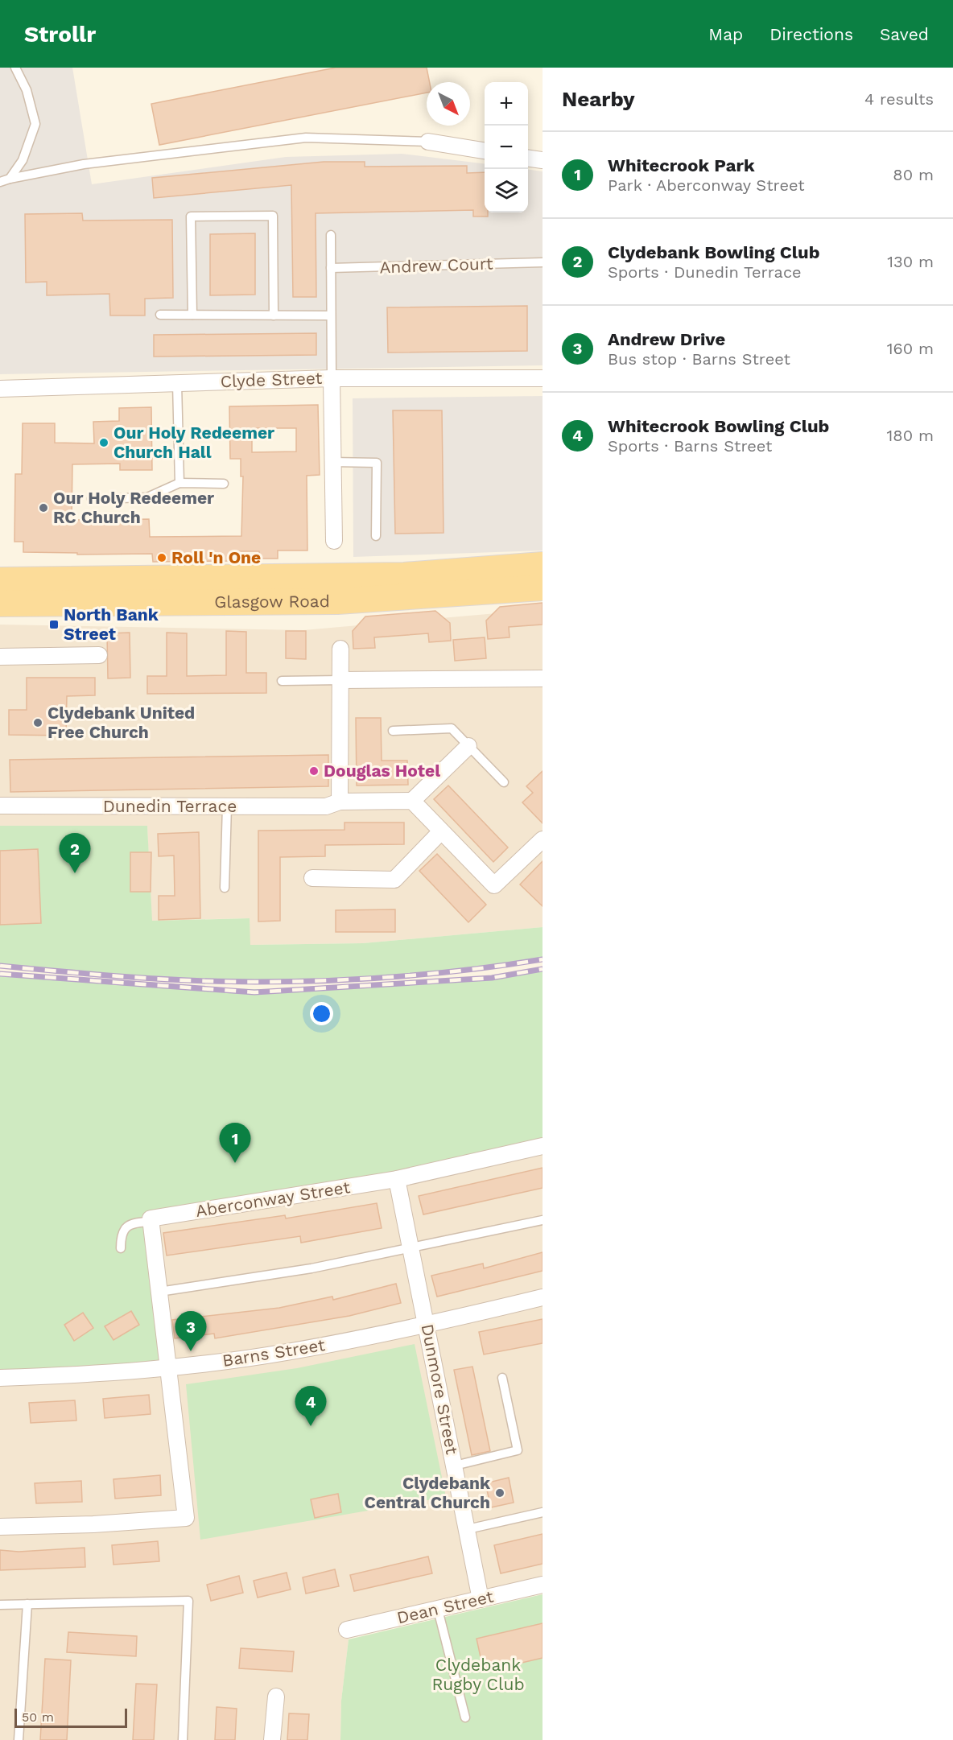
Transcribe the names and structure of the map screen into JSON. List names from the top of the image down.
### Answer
{
  "streets": {
    "main road": ["Glasgow Road"],
    "street": [
      "Clyde Street",
      "Dunedin Terrace",
      "Aberconway Street",
      "Barns Street",
      "Dunmore Street",
      "Dean Street"
    ],
    "lane": ["Andrew Court"]
  },
  "crossings": [
    ["Aberconway Street", "Dunmore Street"],
    ["Barns Street", "Dunmore Street"],
    ["Dunmore Street", "Dean Street"]
  ],
  "parks": ["Clydebank Rugby Club"],
  "places": {
    "other": [
      "Our Holy Redeemer Church Hall",
      "Our Holy Redeemer RC Church",
      "Roll 'n One",
      "Clydebank United Free Church",
      "Douglas Hotel",
      "Clydebank Central Church"
    ],
    "transit": ["North Bank Street"]
  },
  "scale_bar": "50 m",
  "north": "bottom right",
  "page": {
    "header": "Strollr",
    "nav": ["Map", "Directions", "Saved"],
    "heading": ["Nearby", "4 results"],
    "map_buttons": ["+", "−"],
    "list": [
      {
        "mark": "1",
        "name": "Whitecrook Park",
        "note": "Park · Aberconway Street",
        "value": "80 m"
      },
      {
        "mark": "2",
        "name": "Clydebank Bowling Club",
        "note": "Sports · Dunedin Terrace",
        "value": "130 m"
      },
      {
        "mark": "3",
        "name": "Andrew Drive",
        "note": "Bus stop · Barns Street",
        "value": "160 m"
      },
      {
        "mark": "4",
        "name": "Whitecrook Bowling Club",
        "note": "Sports · Barns Street",
        "value": "180 m"
      }
    ],
    "pins": [
      "2",
      "1",
      "3",
      "4"
    ],
    "scale": "50 m"
  }
}
